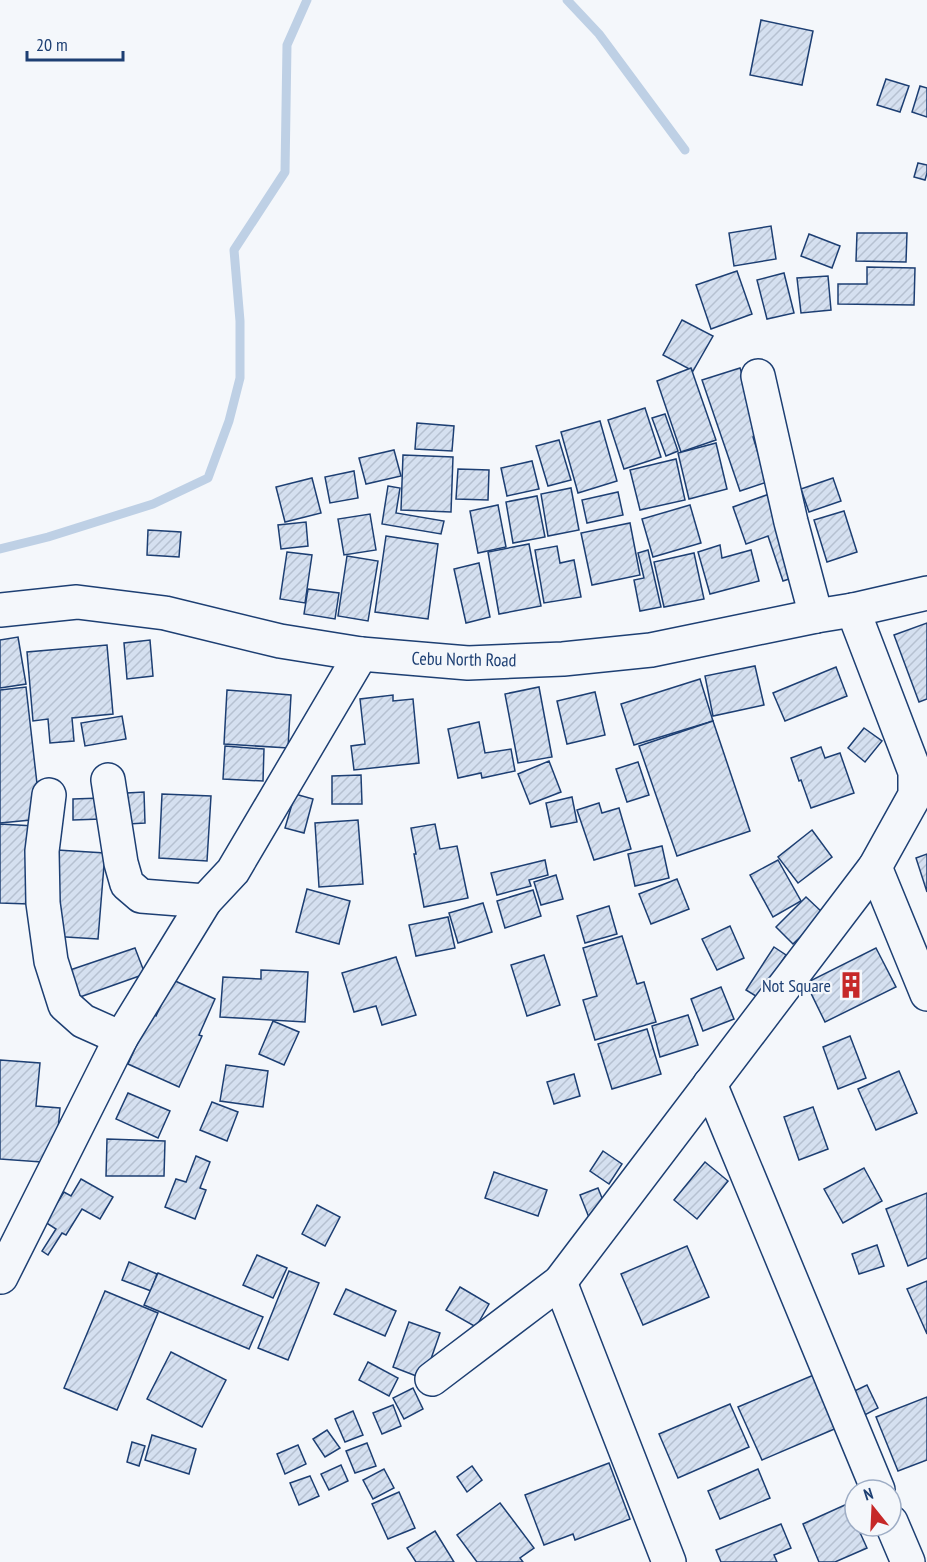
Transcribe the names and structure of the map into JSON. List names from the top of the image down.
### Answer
{
  "streets": {
    "main road": ["Cebu North Road"]
  },
  "places": {
    "building": ["Not Square"]
  },
  "scale_bar": "20 m",
  "north": "top"
}
